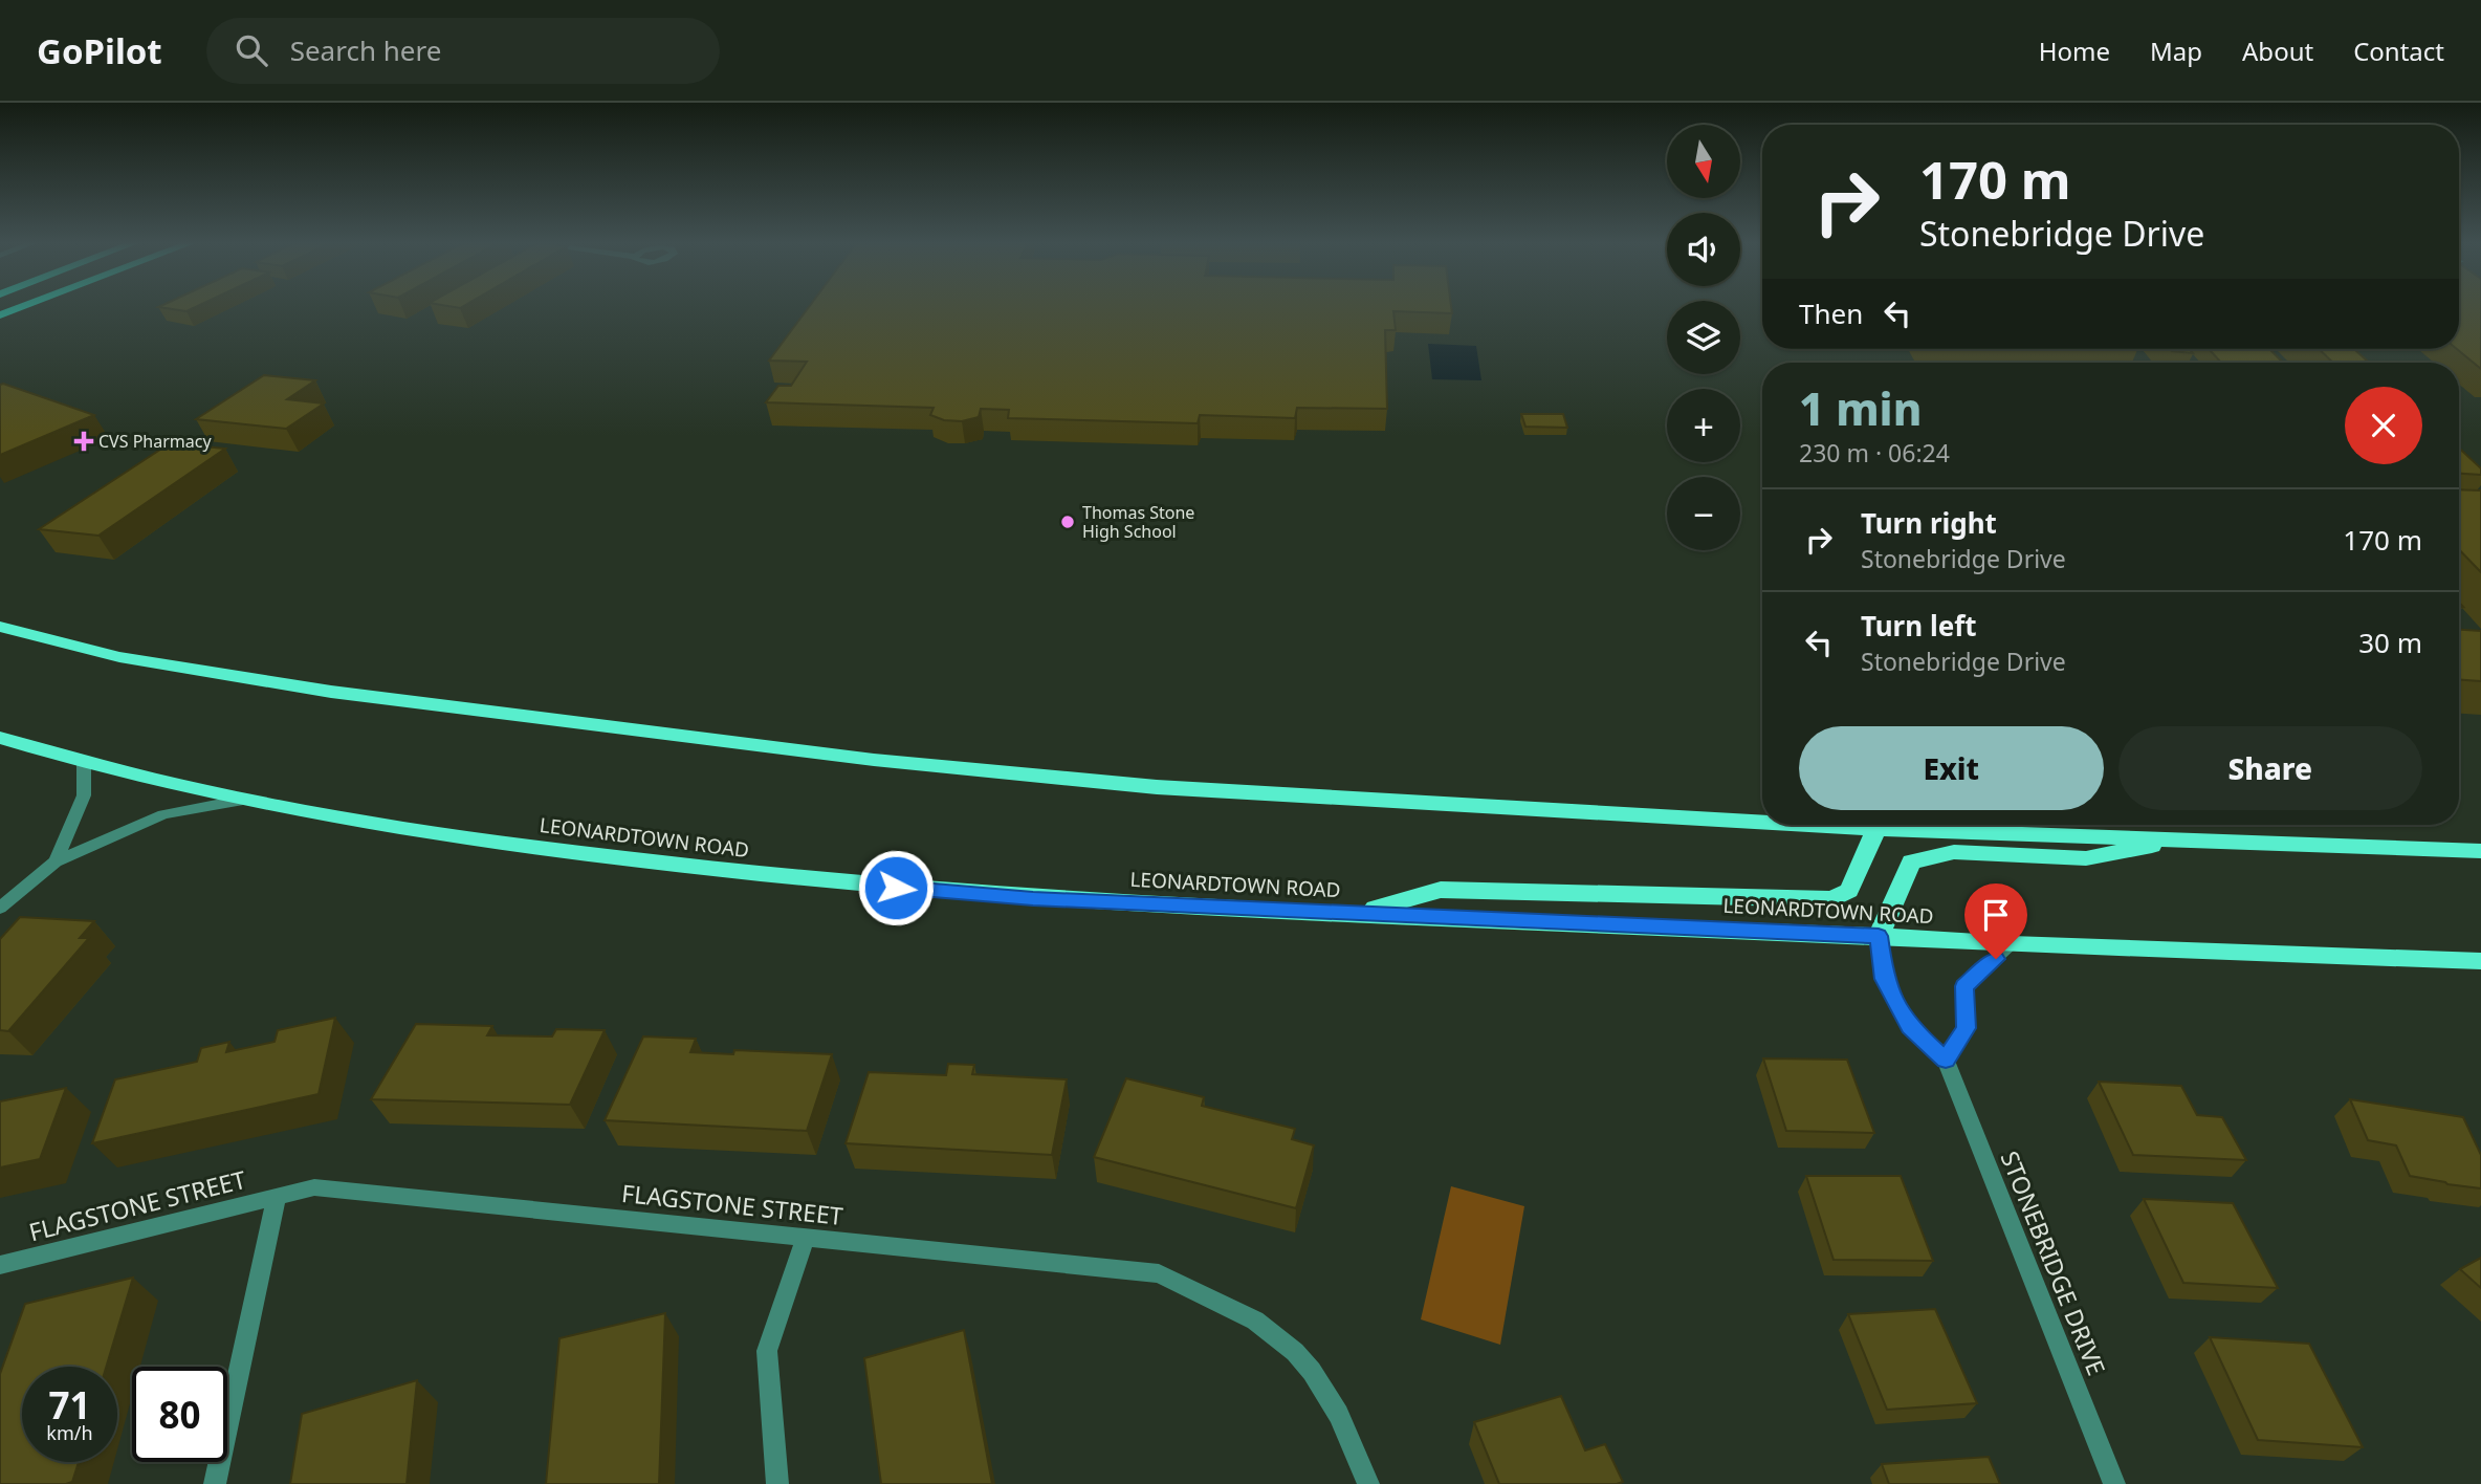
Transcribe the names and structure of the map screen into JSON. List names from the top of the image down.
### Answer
{
  "streets": {
    "highway": ["LEONARDTOWN ROAD"],
    "street": ["FLAGSTONE STREET", "STONEBRIDGE DRIVE"]
  },
  "crossings": [
    ["LEONARDTOWN ROAD", "STONEBRIDGE DRIVE"]
  ],
  "places": {
    "health": ["CVS Pharmacy"],
    "other": ["Thomas Stone High School"]
  },
  "north": "bottom",
  "page": {
    "header": "GoPilot",
    "search": "Search here",
    "nav": [
      "Home",
      "Map",
      "About",
      "Contact"
    ],
    "map_buttons": ["+", "−"],
    "turn": ["170 m", "Stonebridge Drive"],
    "then": "Then",
    "heading": ["1 min", "230 m · 06:24"],
    "list": [
      {
        "name": "Turn right",
        "note": "Stonebridge Drive",
        "value": "170 m"
      },
      {
        "name": "Turn left",
        "note": "Stonebridge Drive",
        "value": "30 m"
      }
    ],
    "buttons": ["Exit", "Share"],
    "speed": "71 km/h",
    "limit": "80"
  }
}
